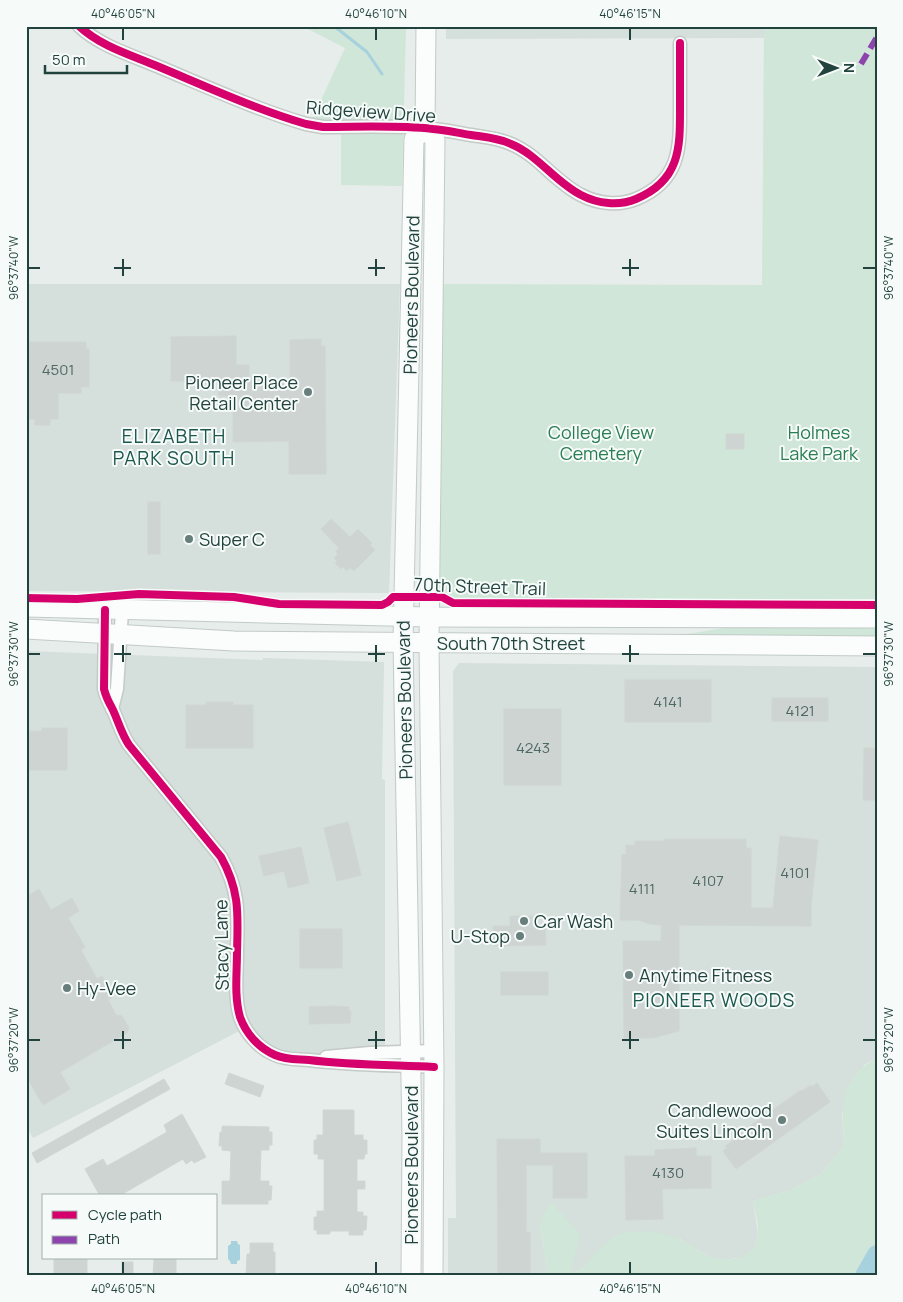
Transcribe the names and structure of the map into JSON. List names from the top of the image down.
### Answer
{
  "streets": {
    "main road": ["Pioneers Boulevard", "South 70th Street"],
    "street": ["Ridgeview Drive", "Stacy Lane"],
    "cycle path": ["70th Street Trail"]
  },
  "crossings": [
    ["Ridgeview Drive", "Pioneers Boulevard"],
    ["Pioneers Boulevard", "South 70th Street"],
    ["Pioneers Boulevard", "Stacy Lane"],
    ["South 70th Street", "Stacy Lane"]
  ],
  "districts": ["ELIZABETH PARK SOUTH", "PIONEER WOODS"],
  "parks": ["College View Cemetery", "Holmes Lake Park"],
  "places": [
    "Pioneer Place Retail Center",
    "Super C",
    "Car Wash",
    "U-Stop",
    "Anytime Fitness",
    "Hy-Vee",
    "Candlewood Suites Lincoln"
  ],
  "house_numbers": [
    "4501",
    "4141",
    "4121",
    "4243",
    "4101",
    "4107",
    "4111",
    "4130"
  ],
  "legend": ["Cycle path", "Path"],
  "scale_bar": "50 m",
  "north": "right",
  "coordinates": [
    "40°46'05\"N",
    "40°46'10\"N",
    "40°46'15\"N",
    "96°37'40\"W",
    "96°37'30\"W",
    "96°37'20\"W"
  ]
}
